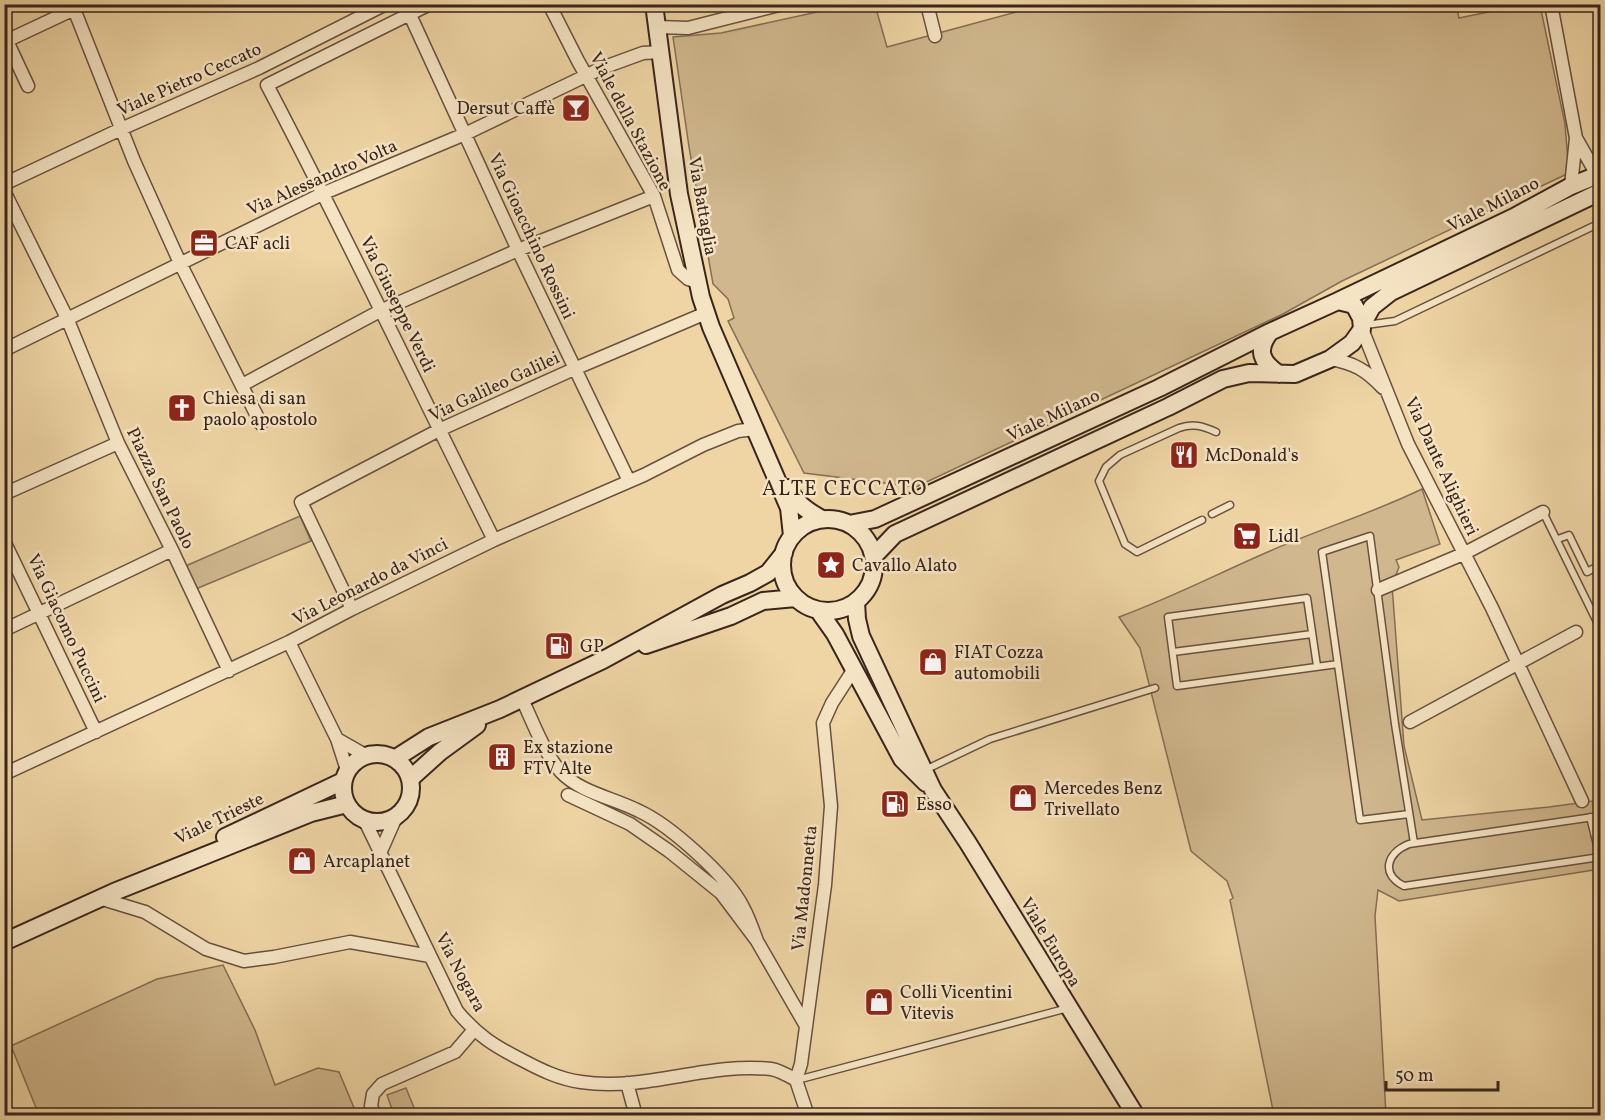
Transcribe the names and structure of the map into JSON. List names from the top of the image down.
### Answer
{
  "streets": {
    "main road": [
      "Viale Milano",
      "Via Battaglia",
      "Viale Trieste",
      "Viale Europa"
    ],
    "street": [
      "Viale Pietro Ceccato",
      "Viale della Stazione",
      "Via Alessandro Volta",
      "Via Gioacchino Rossini",
      "Via Giuseppe Verdi",
      "Via Galileo Galilei",
      "Via Dante Alighieri",
      "Piazza San Paolo",
      "Via Leonardo da Vinci",
      "Via Giacomo Puccini",
      "Via Madonnetta",
      "Via Nogara"
    ]
  },
  "crossings": [
    ["Viale Pietro Ceccato", "Via Gioacchino Rossini"],
    ["Viale Pietro Ceccato", "Via Giuseppe Verdi"],
    ["Viale della Stazione", "Via Alessandro Volta"],
    ["Viale della Stazione", "Via Battaglia"],
    ["Via Alessandro Volta", "Via Battaglia"],
    ["Via Alessandro Volta", "Via Gioacchino Rossini"],
    ["Via Alessandro Volta", "Via Giuseppe Verdi"],
    ["Via Alessandro Volta", "Piazza San Paolo"],
    ["Viale Milano", "Via Battaglia"],
    ["Viale Milano", "Via Dante Alighieri"],
    ["Viale Milano", "Viale Europa"],
    ["Via Battaglia", "Via Galileo Galilei"],
    ["Via Battaglia", "Via Leonardo da Vinci"],
    ["Via Battaglia", "Viale Europa"],
    ["Via Gioacchino Rossini", "Via Galileo Galilei"],
    ["Via Gioacchino Rossini", "Via Leonardo da Vinci"],
    ["Via Giuseppe Verdi", "Via Galileo Galilei"],
    ["Via Giuseppe Verdi", "Via Leonardo da Vinci"],
    ["Via Galileo Galilei", "Via Leonardo da Vinci"],
    ["Piazza San Paolo", "Via Leonardo da Vinci"],
    ["Via Leonardo da Vinci", "Via Giacomo Puccini"],
    ["Viale Trieste", "Via Nogara"],
    ["Via Madonnetta", "Viale Europa"],
    ["Via Madonnetta", "Via Nogara"]
  ],
  "districts": ["ALTE CECCATO"],
  "places": {
    "bar": ["Dersut Caffè"],
    "office": ["CAF acli"],
    "church": ["Chiesa di san paolo apostolo"],
    "restaurant": ["McDonald's"],
    "supermarket": ["Lidl"],
    "place": ["Cavallo Alato"],
    "fuel station": ["GP", "Esso"],
    "shop": [
      "FIAT Cozza automobili",
      "Mercedes Benz Trivellato",
      "Arcaplanet",
      "Colli Vicentini Vitevis"
    ],
    "building": ["Ex stazione FTV Alte"]
  },
  "scale_bar": "50 m"
}
